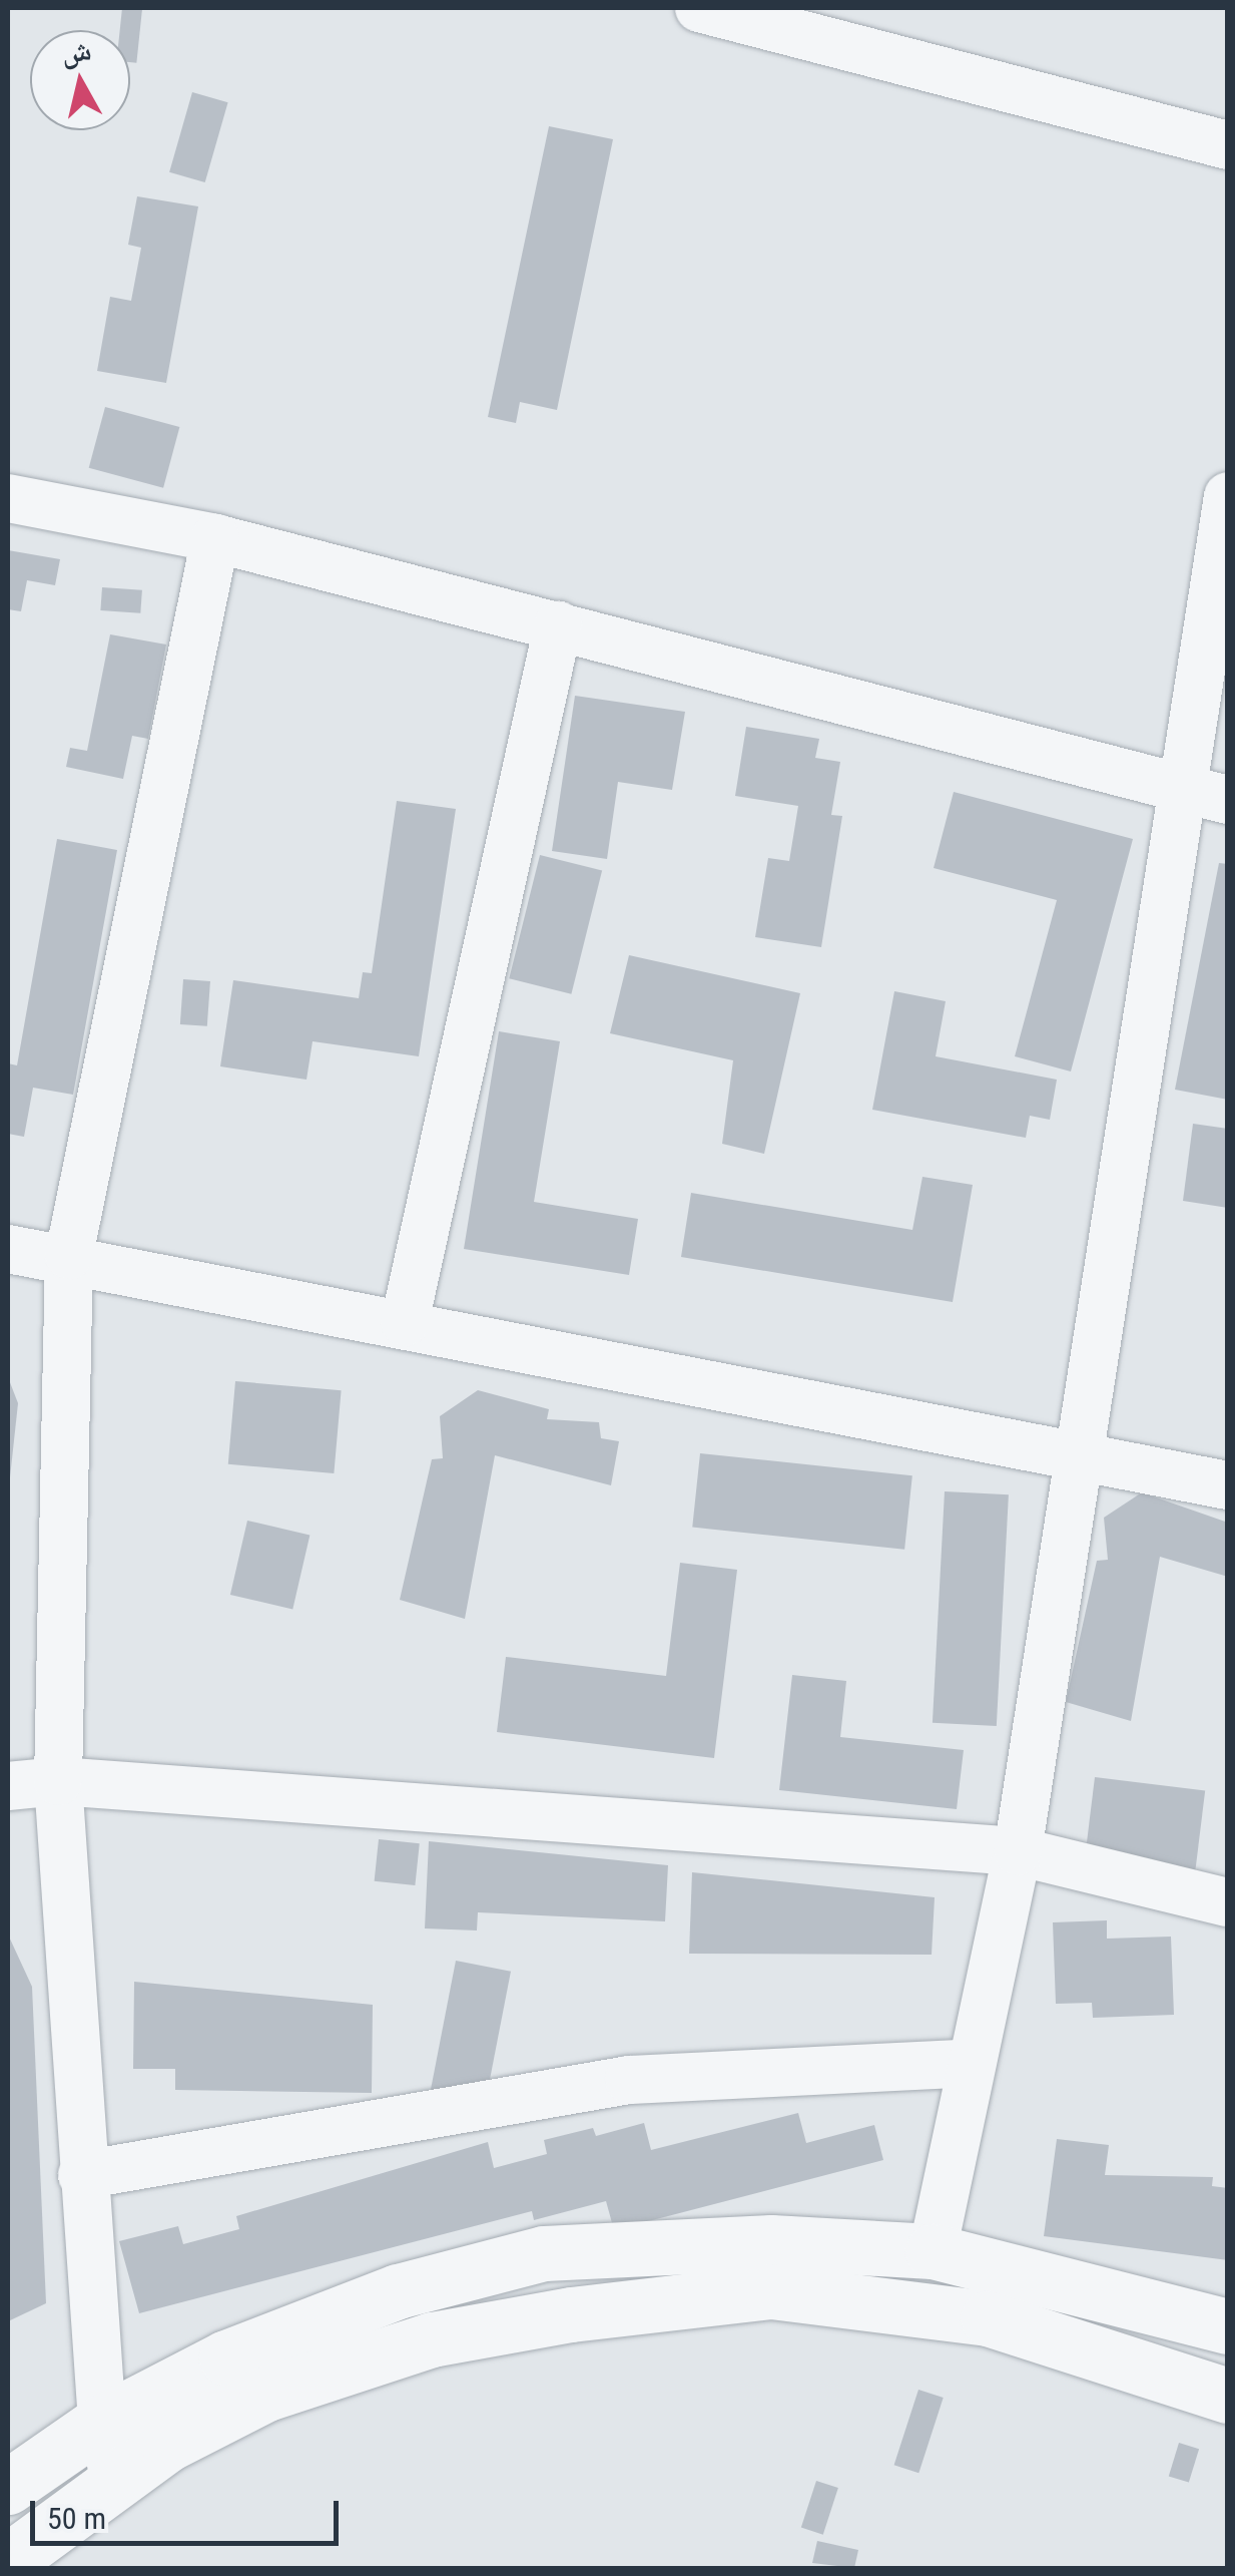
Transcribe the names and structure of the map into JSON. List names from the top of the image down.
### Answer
{
  "scale_bar": "50 m",
  "north": "top"
}
